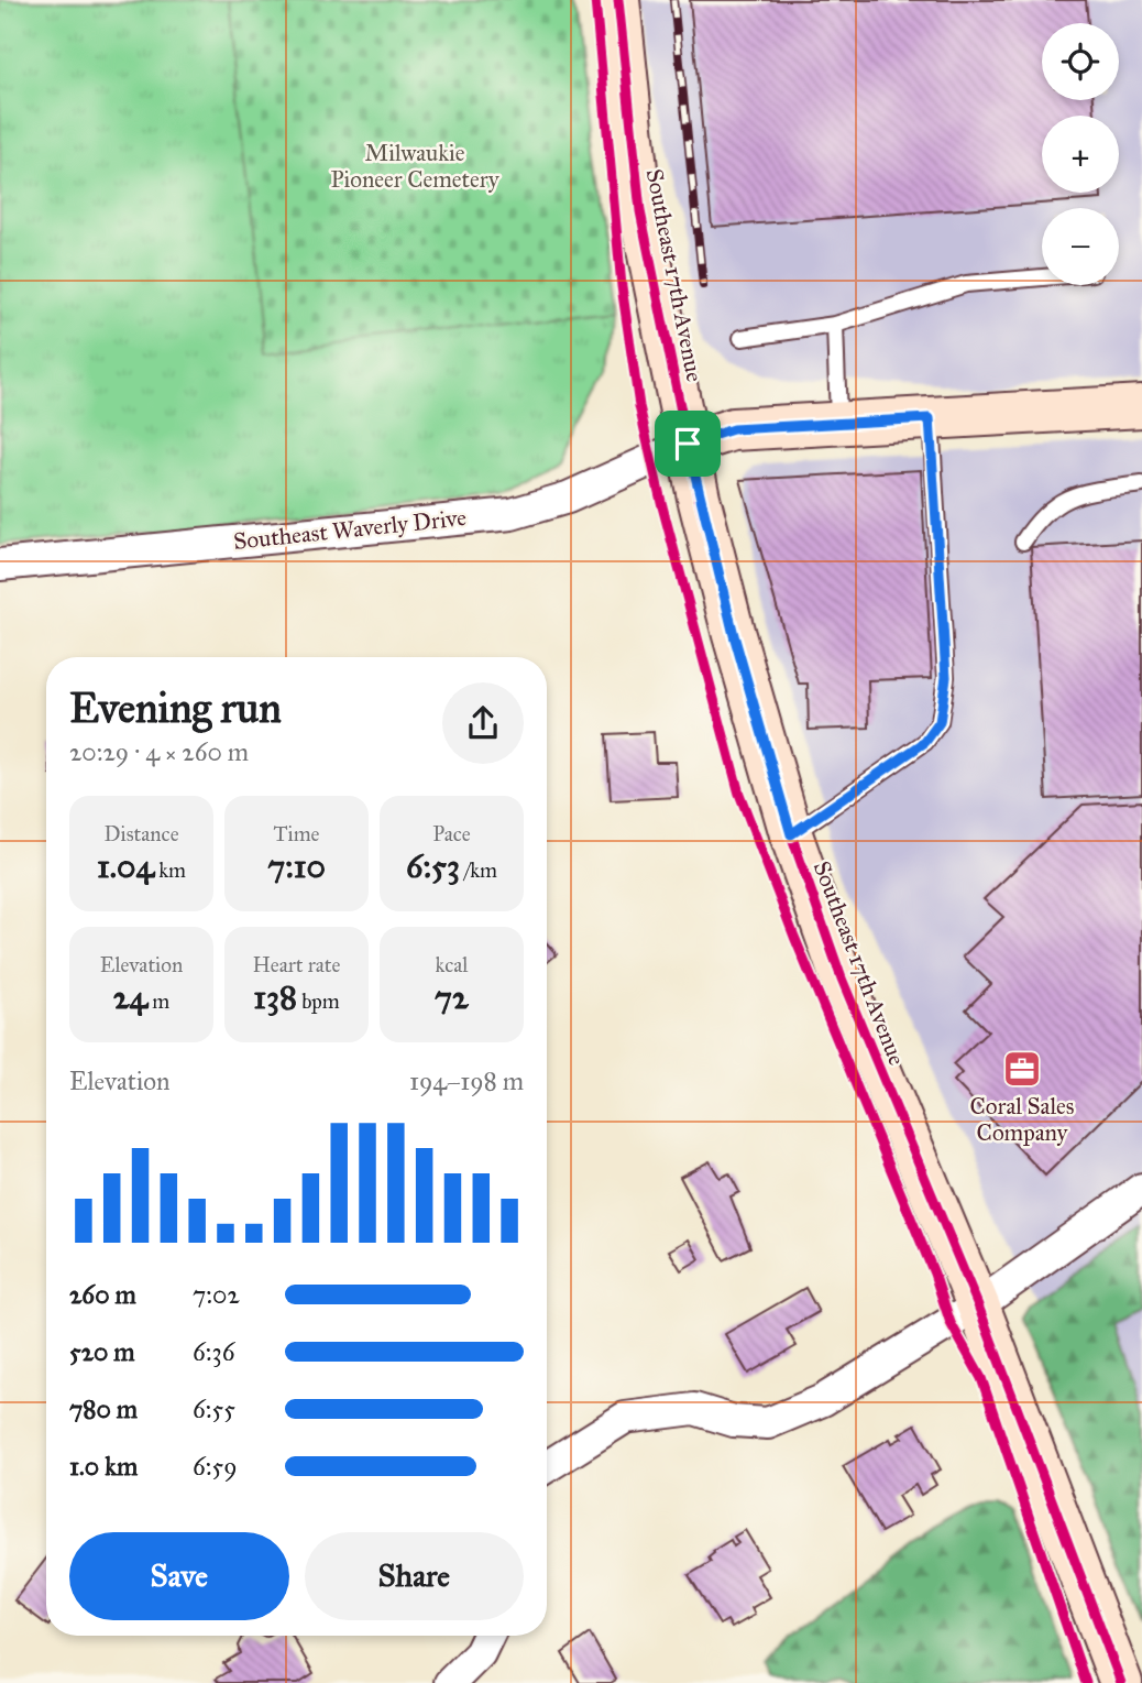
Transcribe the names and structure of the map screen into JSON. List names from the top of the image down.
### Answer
{
  "streets": {
    "main road": ["Southeast 17th Avenue"],
    "street": ["Southeast Waverly Drive"]
  },
  "crossings": [
    ["Southeast 17th Avenue", "Southeast Waverly Drive"]
  ],
  "parks": ["Milwaukie Pioneer Cemetery"],
  "places": {
    "office": ["Coral Sales Company"]
  },
  "page": {
    "map_buttons": ["+", "−"],
    "heading": ["Evening run", "20:29 · 4 × 260 m"],
    "stats": [
      ["Distance", "1.04 km"],
      ["Time", "7:10"],
      ["Pace", "6:53 /km"],
      ["Elevation", "24 m"],
      ["Heart rate", "138 bpm"],
      ["kcal", "72"]
    ],
    "chart": ["Elevation", "194–198 m"],
    "list": [
      {
        "name": "260 m",
        "note": "7:02"
      },
      {
        "name": "520 m",
        "note": "6:36"
      },
      {
        "name": "780 m",
        "note": "6:55"
      },
      {
        "name": "1.0 km",
        "note": "6:59"
      }
    ],
    "buttons": ["Save", "Share"]
  }
}
